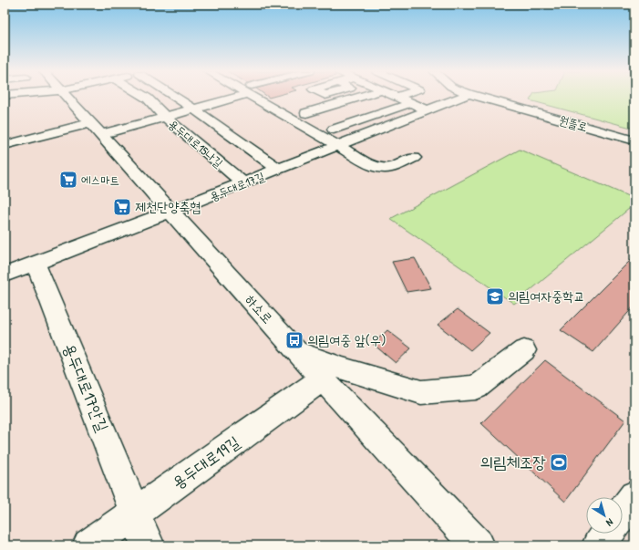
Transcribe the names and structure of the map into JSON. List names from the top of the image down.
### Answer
{
  "streets": {
    "street": [
      "원뜰로",
      "용두대로15나길",
      "용두대로17길",
      "하소로",
      "용두대로17안길",
      "용두대로19길"
    ]
  },
  "crossings": [
    ["용두대로15나길", "용두대로17길"],
    ["용두대로17길", "하소로"],
    ["용두대로17길", "용두대로17안길"],
    ["하소로", "용두대로19길"],
    ["용두대로17안길", "용두대로19길"]
  ],
  "places": {
    "supermarket": ["에스마트", "제천단양축협"],
    "school or university": ["의림여자중학교"],
    "bus stop": ["의림여중 앞(우)"],
    "sports": ["의림체조장"]
  },
  "north": "bottom right"
}
